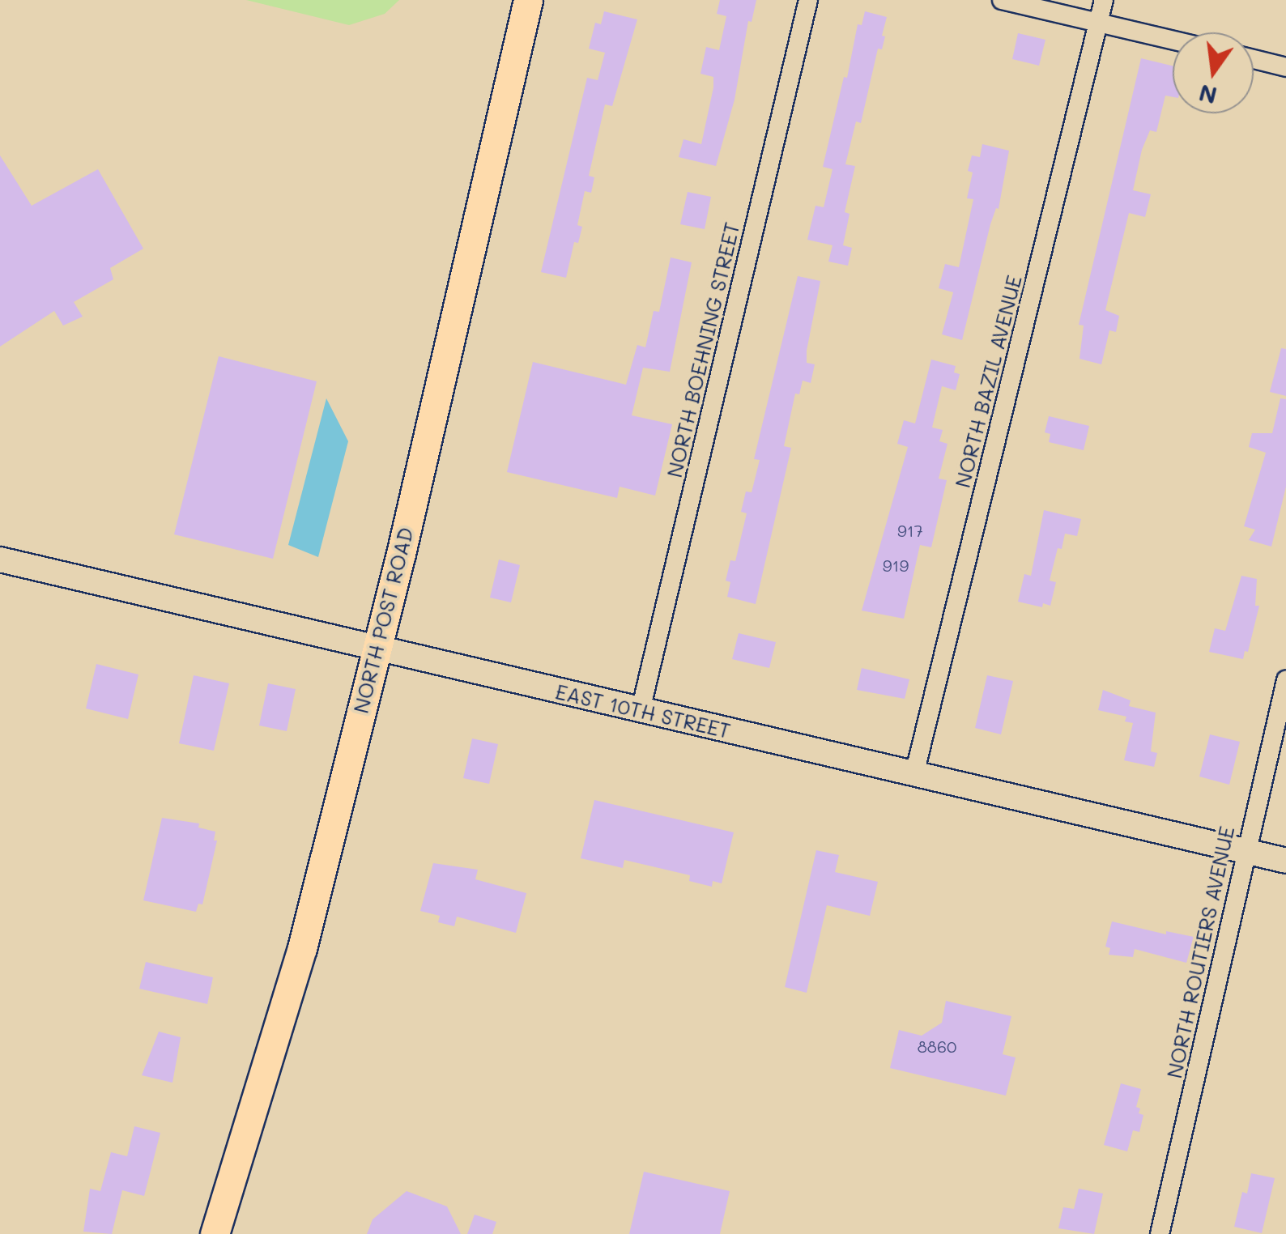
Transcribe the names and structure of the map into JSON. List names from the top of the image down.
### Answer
{
  "streets": {
    "main road": ["NORTH POST ROAD", "EAST 10TH STREET"],
    "street": ["NORTH BOEHNING STREET", "NORTH BAZIL AVENUE", "NORTH ROUTIERS AVENUE"]
  },
  "crossings": [
    ["NORTH BOEHNING STREET", "EAST 10TH STREET"],
    ["NORTH BAZIL AVENUE", "EAST 10TH STREET"],
    ["NORTH POST ROAD", "EAST 10TH STREET"],
    ["EAST 10TH STREET", "NORTH ROUTIERS AVENUE"]
  ],
  "house_numbers": ["917", "919", "8860"],
  "north": "bottom"
}
